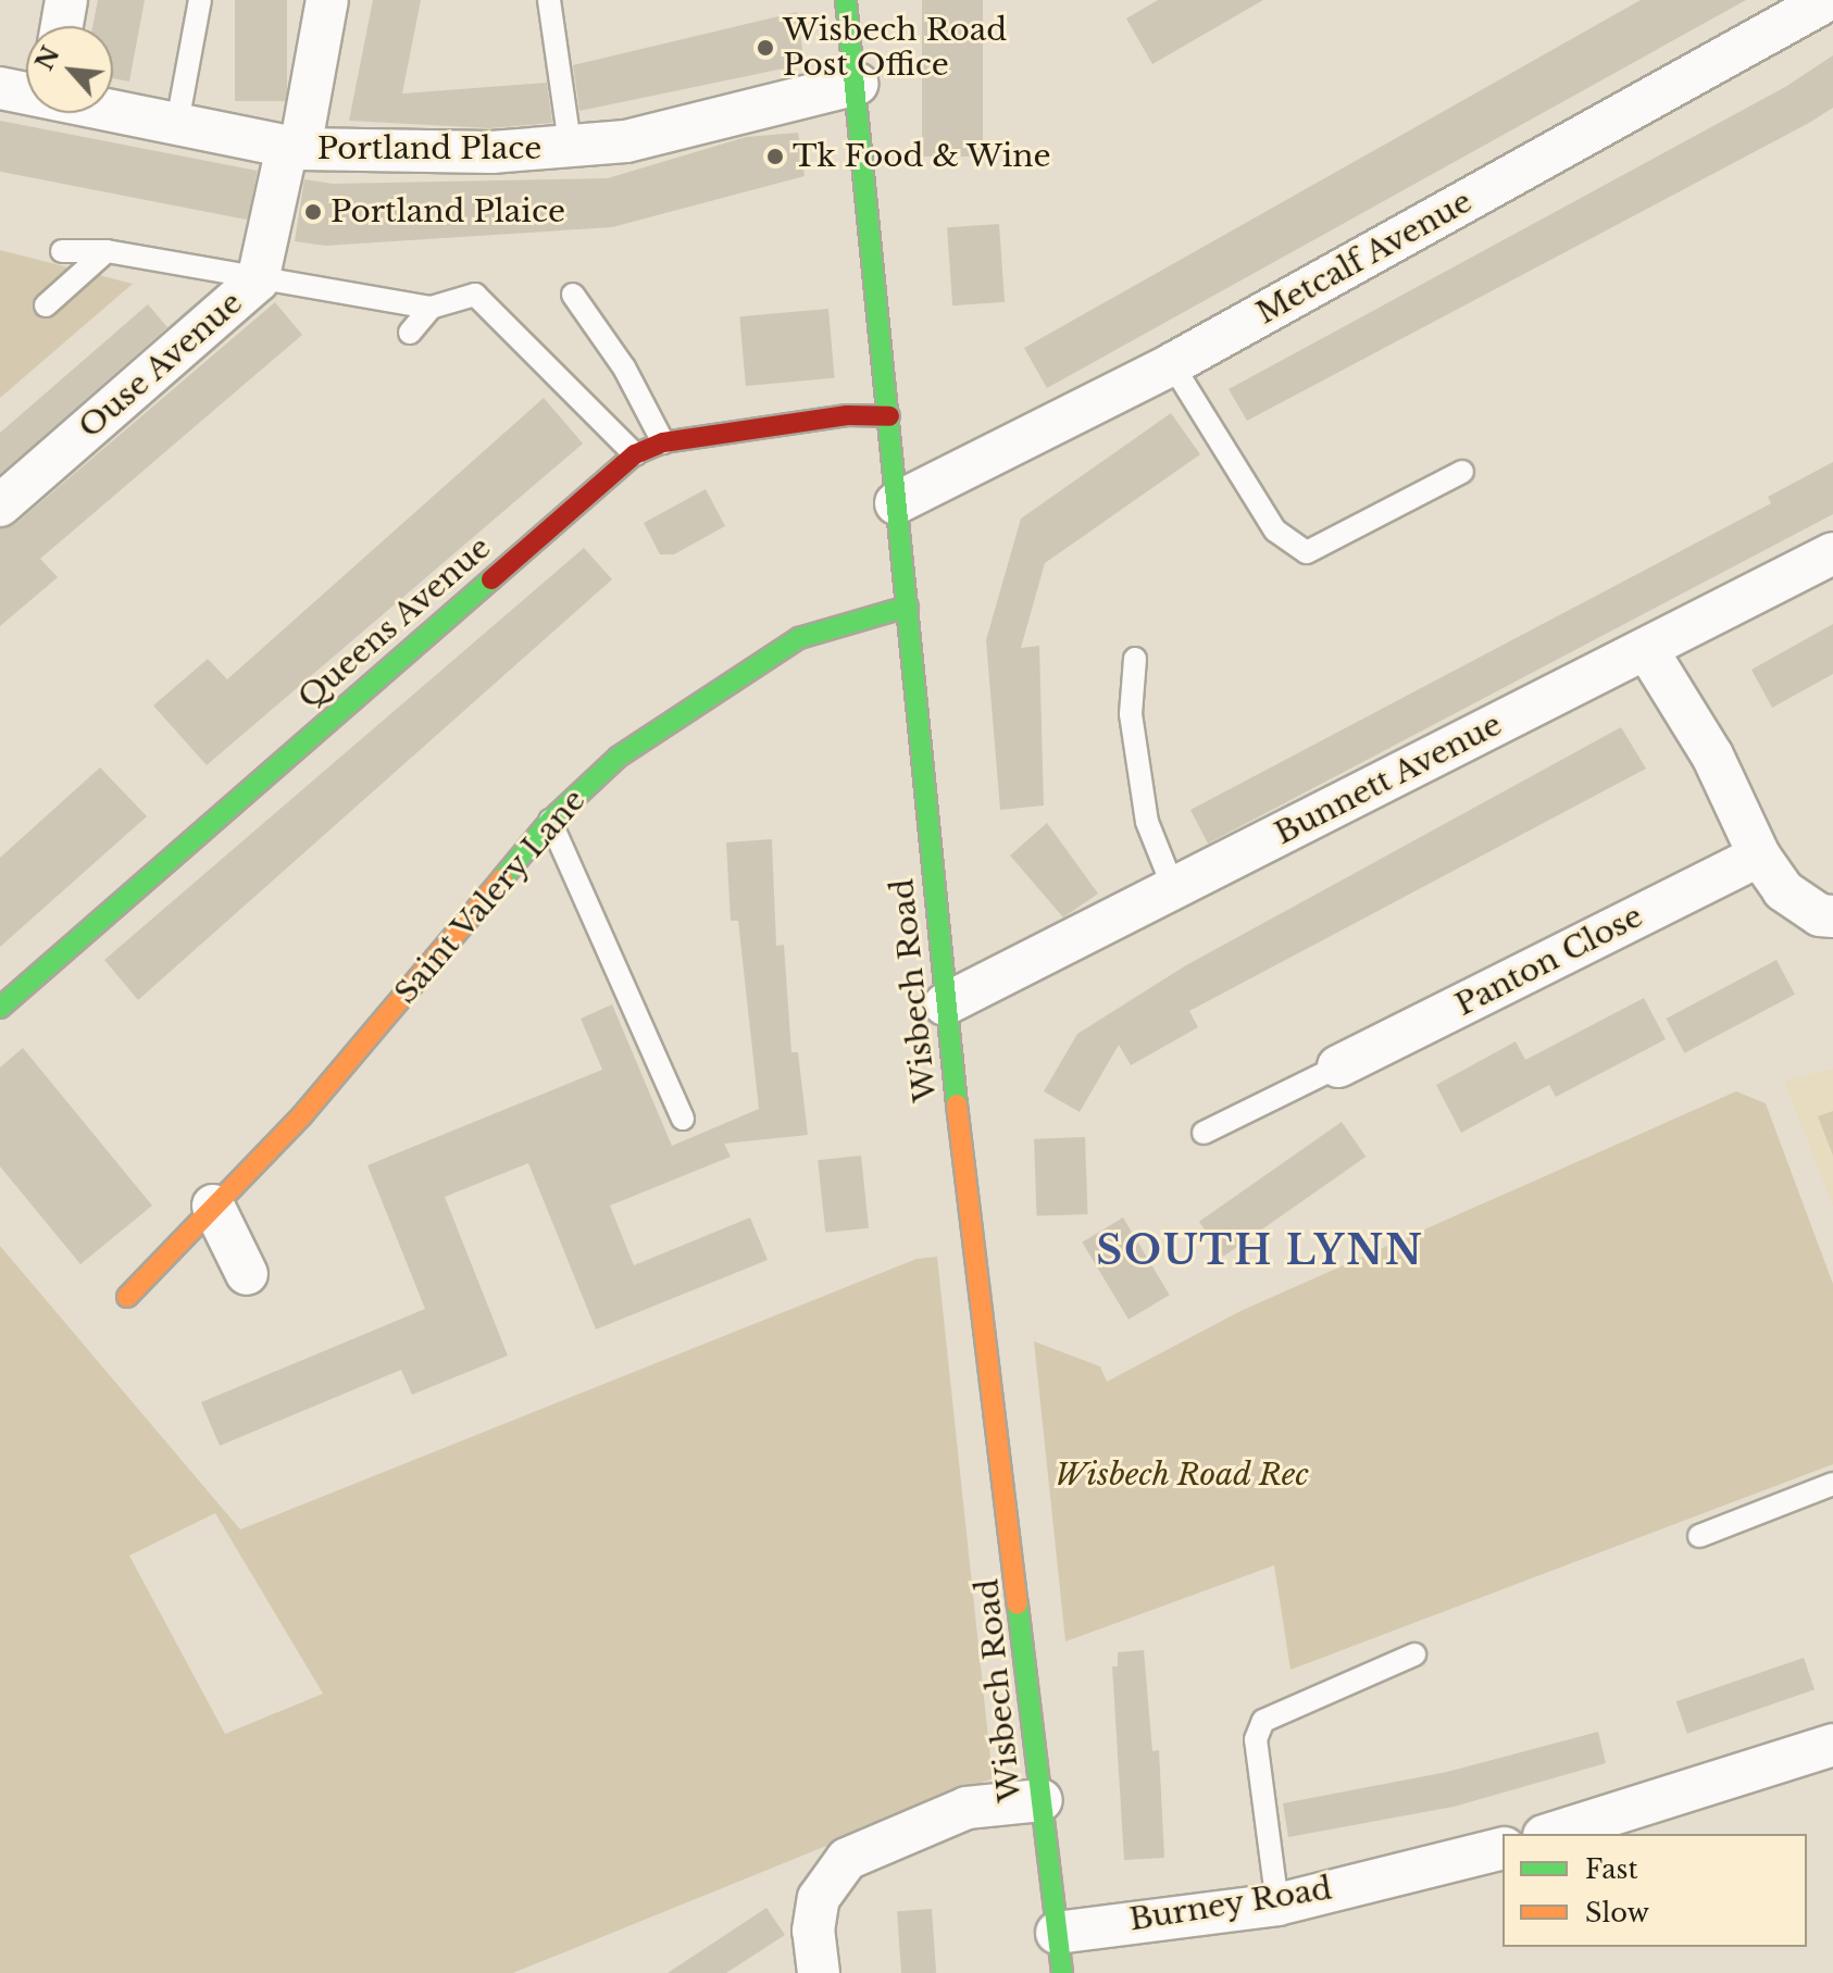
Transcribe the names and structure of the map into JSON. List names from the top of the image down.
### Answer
{
  "streets": {
    "street": [
      "Portland Place",
      "Metcalf Avenue",
      "Ouse Avenue",
      "Queens Avenue",
      "Bunnett Avenue",
      "Saint Valery Lane",
      "Panton Close",
      "Wisbech Road",
      "Burney Road"
    ]
  },
  "crossings": [
    ["Portland Place", "Ouse Avenue"],
    ["Portland Place", "Wisbech Road"],
    ["Metcalf Avenue", "Wisbech Road"],
    ["Queens Avenue", "Wisbech Road"],
    ["Bunnett Avenue", "Wisbech Road"],
    ["Saint Valery Lane", "Wisbech Road"],
    ["Wisbech Road", "Burney Road"]
  ],
  "districts": ["SOUTH LYNN"],
  "parks": ["Wisbech Road Rec"],
  "places": ["Wisbech Road Post Office", "Tk Food & Wine", "Portland Plaice"],
  "legend": ["Fast", "Slow"],
  "north": "top left"
}
